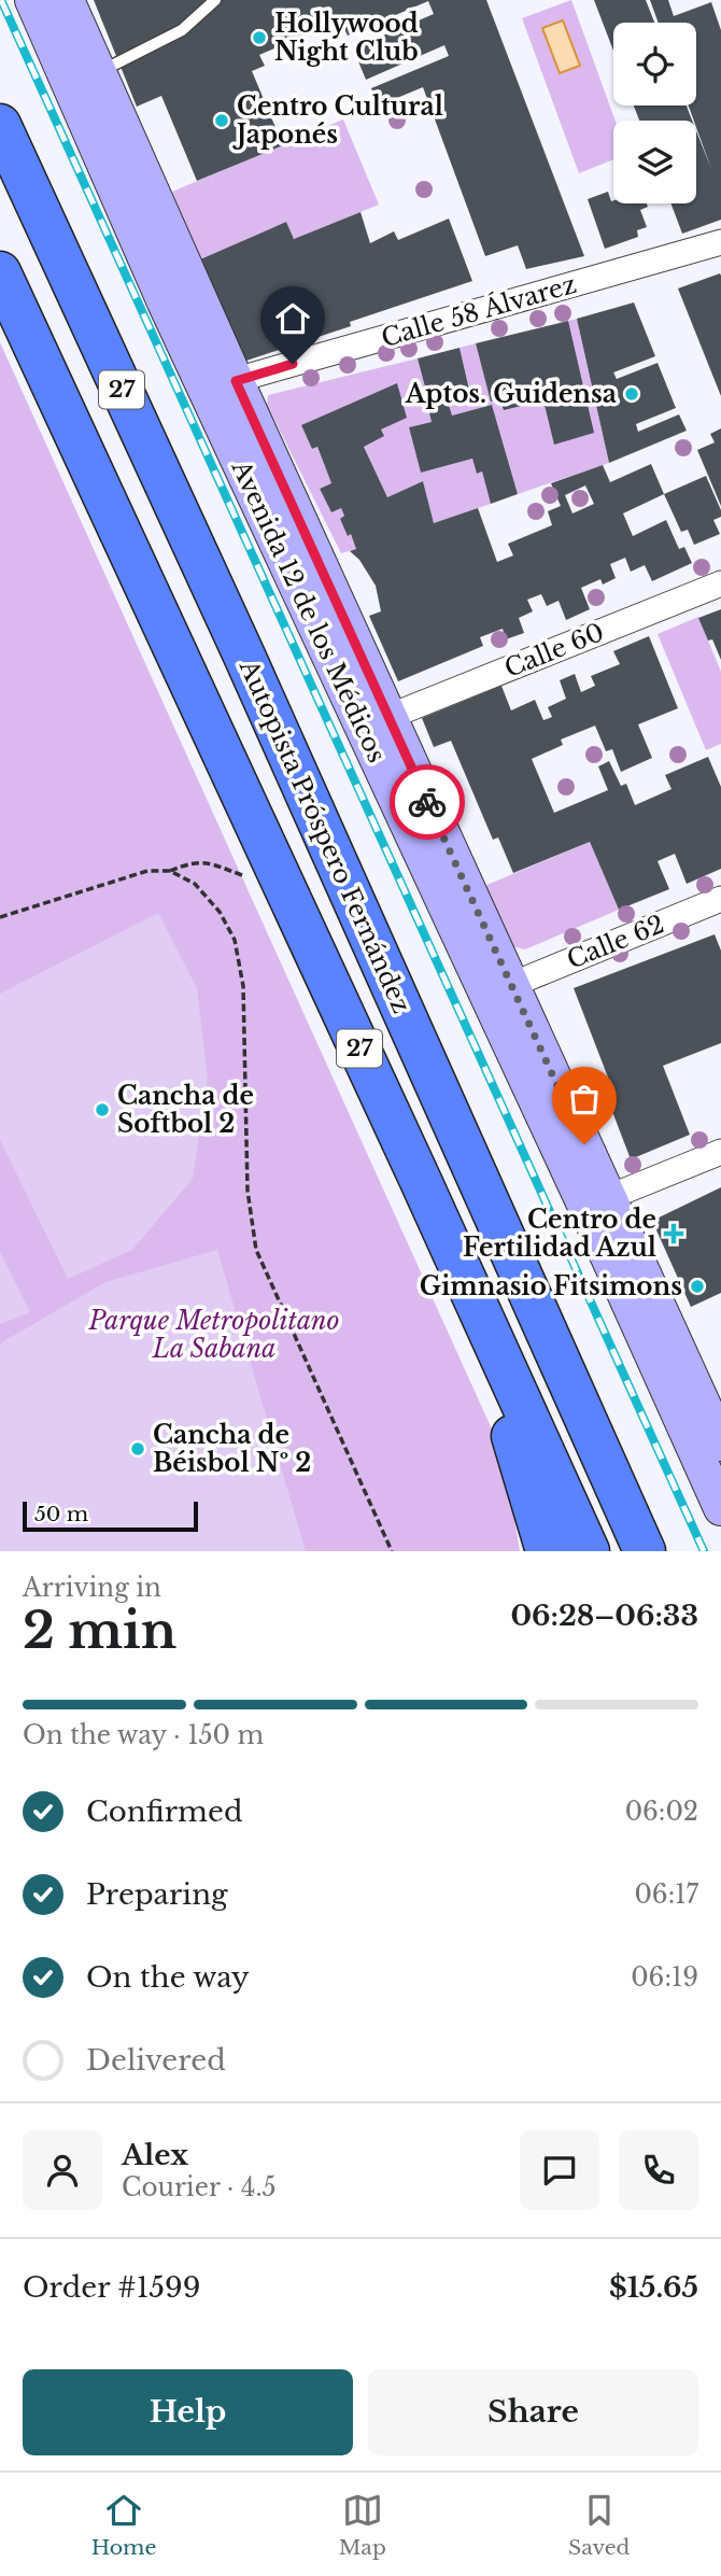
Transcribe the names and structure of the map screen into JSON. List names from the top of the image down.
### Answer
{
  "streets": {
    "highway": ["27", "Autopista Próspero Fernández"],
    "main road": ["Avenida 12 de los Médicos"],
    "street": ["Calle 58 Álvarez", "Calle 60", "Calle 62"]
  },
  "crossings": [
    ["Calle 58 Álvarez", "Avenida 12 de los Médicos"],
    ["Avenida 12 de los Médicos", "Calle 60"],
    ["Avenida 12 de los Médicos", "Calle 62"]
  ],
  "parks": ["Parque Metropolitano La Sabana"],
  "places": {
    "other": [
      "Hollywood Night Club",
      "Centro Cultural Japonés",
      "Aptos. Guidensa",
      "Cancha de Softbol 2",
      "Gimnasio Fitsimons",
      "Cancha de Béisbol Nº 2"
    ],
    "health": ["Centro de Fertilidad Azul"]
  },
  "scale_bar": "50 m",
  "page": {
    "scale": "50 m",
    "heading": ["2 min", "Arriving in", "06:28–06:33"],
    "panel": [
      "Alex",
      "Courier · 4.5",
      "Order #1599",
      "$15.65"
    ],
    "bar": "On the way · 150 m",
    "list": [
      ["Confirmed", "06:02"],
      ["Preparing", "06:17"],
      ["On the way", "06:19"],
      "Delivered"
    ],
    "buttons": ["Help", "Share"],
    "tabs": ["Home", "Map", "Saved"]
  }
}
